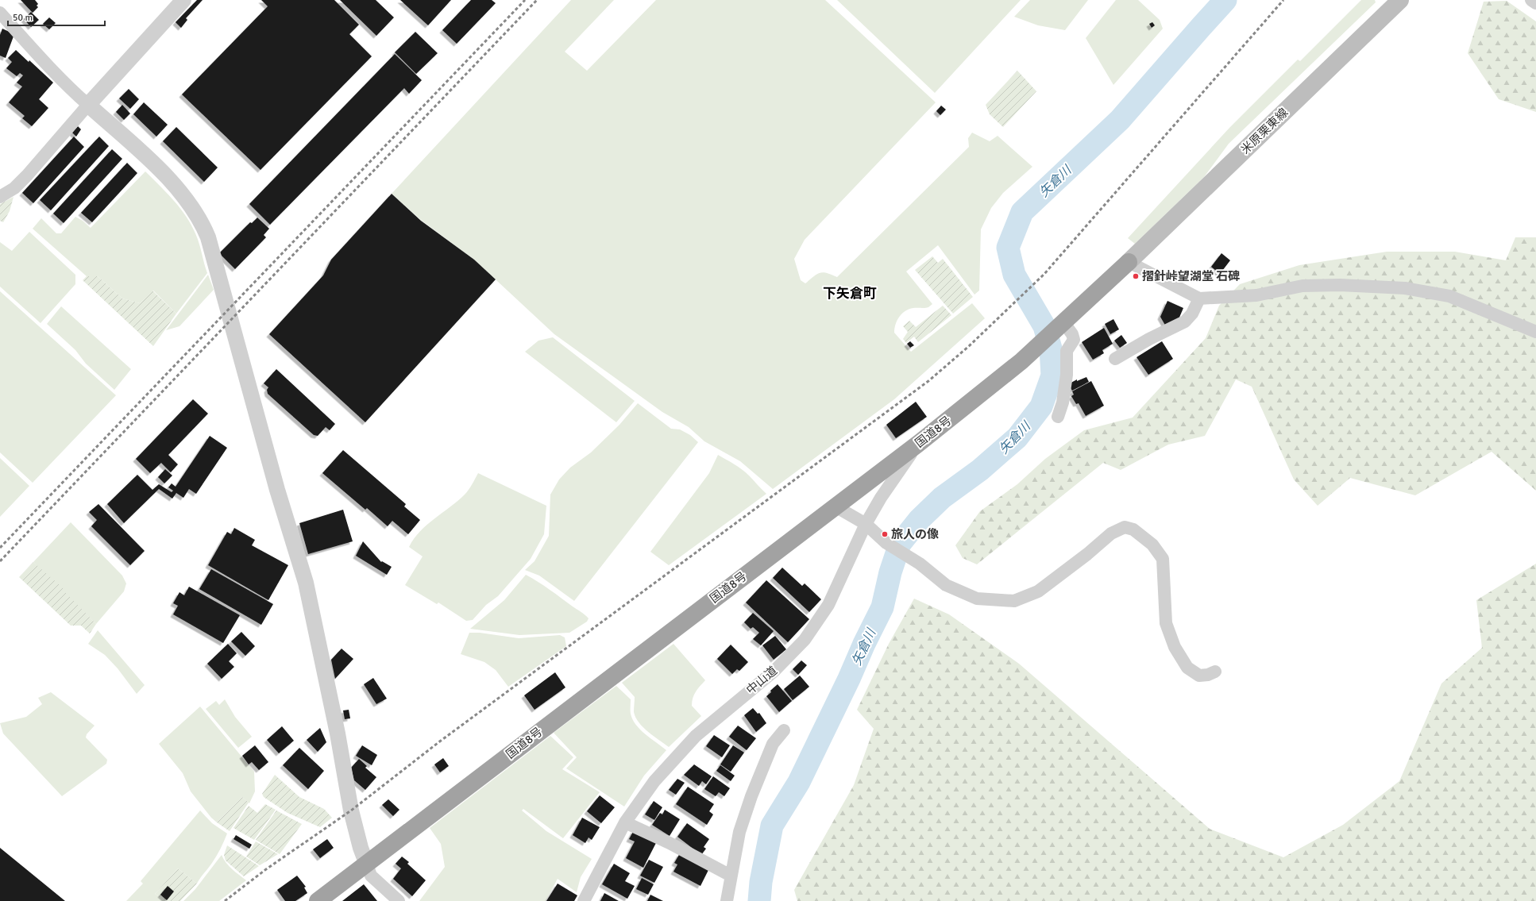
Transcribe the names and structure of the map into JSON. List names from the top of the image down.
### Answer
{
  "streets": {
    "highway": ["国道8号"],
    "main road": ["米原栗東線"],
    "street": ["中山道"]
  },
  "crossings": [
    ["米原栗東線", "国道8号"],
    ["国道8号", "中山道"]
  ],
  "districts": ["下矢倉町"],
  "water": ["矢倉川"],
  "places": ["摺針峠望湖堂 石碑", "旅人の像"],
  "scale_bar": "50 m"
}
